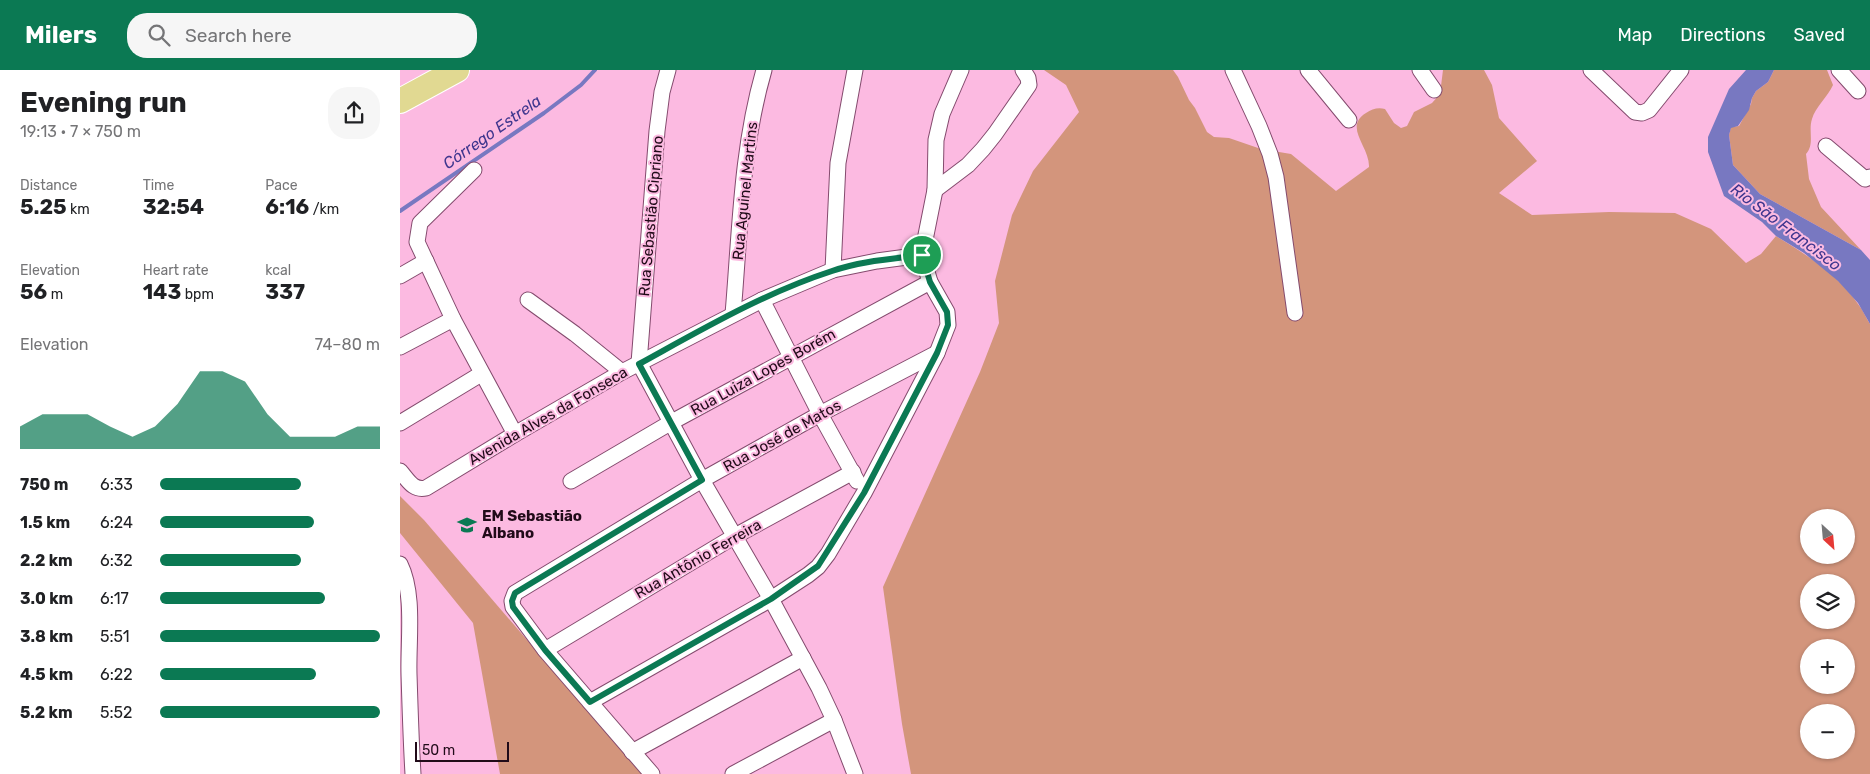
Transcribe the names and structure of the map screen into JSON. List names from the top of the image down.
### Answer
{
  "streets": {
    "street": [
      "Rua Aguinel Martins",
      "Rua Sebastião Cipriano",
      "Rua Luiza Lopes Borém",
      "Avenida Alves da Fonseca",
      "Rua José de Matos",
      "Rua Antônio Ferreira"
    ]
  },
  "crossings": [
    ["Rua Aguinel Martins", "Avenida Alves da Fonseca"],
    ["Rua Sebastião Cipriano", "Avenida Alves da Fonseca"],
    ["Rua José de Matos", "Rua Antônio Ferreira"]
  ],
  "water": ["Córrego Estrela", "Rio São Francisco"],
  "places": {
    "school or university": ["EM Sebastião Albano"]
  },
  "scale_bar": "50 m",
  "north": "bottom right",
  "page": {
    "header": "Milers",
    "search": "Search here",
    "nav": ["Map", "Directions", "Saved"],
    "heading": ["Evening run", "19:13 · 7 × 750 m"],
    "stats": [
      ["Distance", "5.25 km"],
      ["Time", "32:54"],
      ["Pace", "6:16 /km"],
      ["Elevation", "56 m"],
      ["Heart rate", "143 bpm"],
      ["kcal", "337"]
    ],
    "chart": ["Elevation", "74–80 m"],
    "list": [
      {
        "name": "750 m",
        "note": "6:33"
      },
      {
        "name": "1.5 km",
        "note": "6:24"
      },
      {
        "name": "2.2 km",
        "note": "6:32"
      },
      {
        "name": "3.0 km",
        "note": "6:17"
      },
      {
        "name": "3.8 km",
        "note": "5:51"
      },
      {
        "name": "4.5 km",
        "note": "6:22"
      },
      {
        "name": "5.2 km",
        "note": "5:52"
      }
    ],
    "map_buttons": ["+", "−"],
    "scale": "50 m"
  }
}
